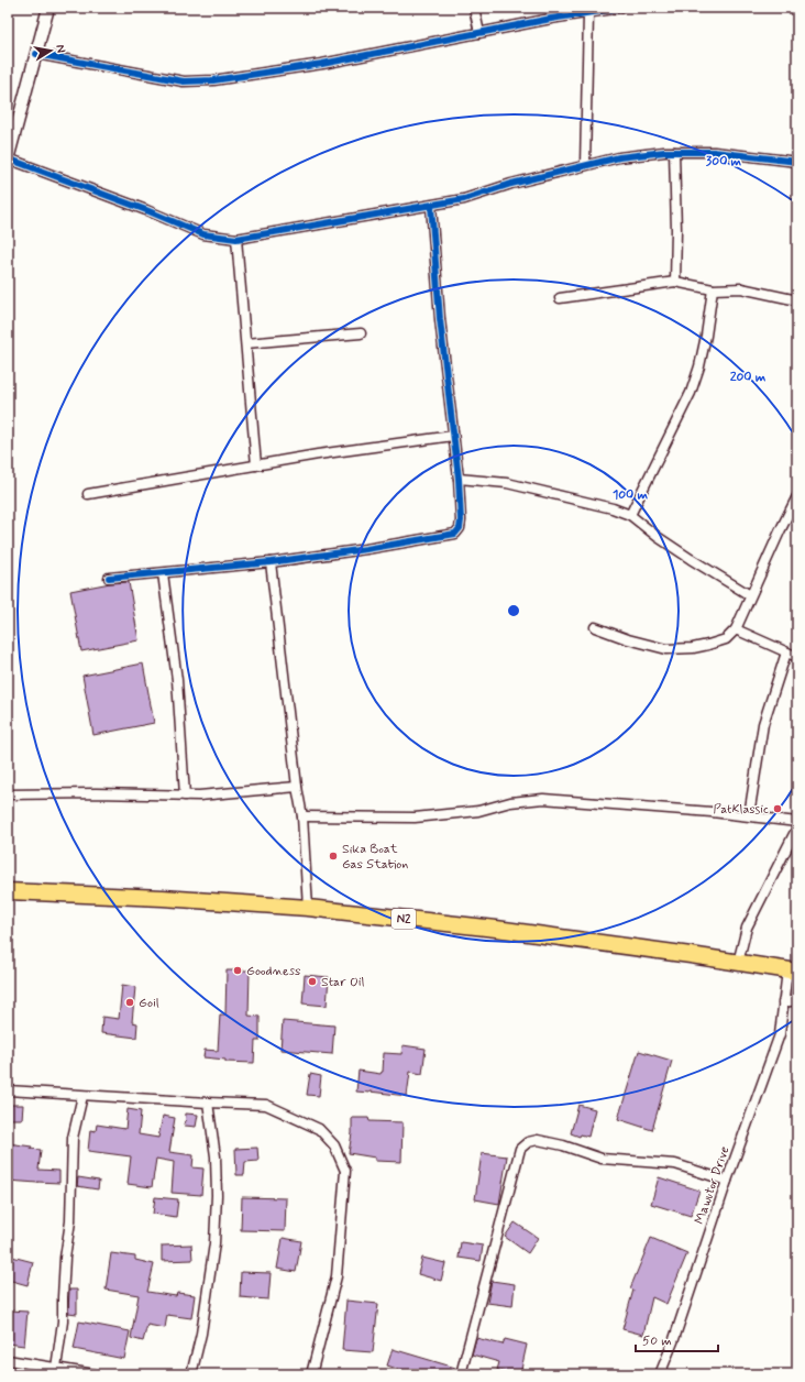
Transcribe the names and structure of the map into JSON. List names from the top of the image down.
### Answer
{
  "streets": {
    "highway": ["N2"],
    "street": ["Mawutor Drive"]
  },
  "crossings": [
    ["N2", "Mawutor Drive"]
  ],
  "places": [
    "PatKlassic",
    "Sika Boat Gas Station",
    "Goodness",
    "Star Oil",
    "Goil"
  ],
  "scale_bar": "50 m",
  "north": "right",
  "rings": ["300 m", "200 m", "100 m"]
}
